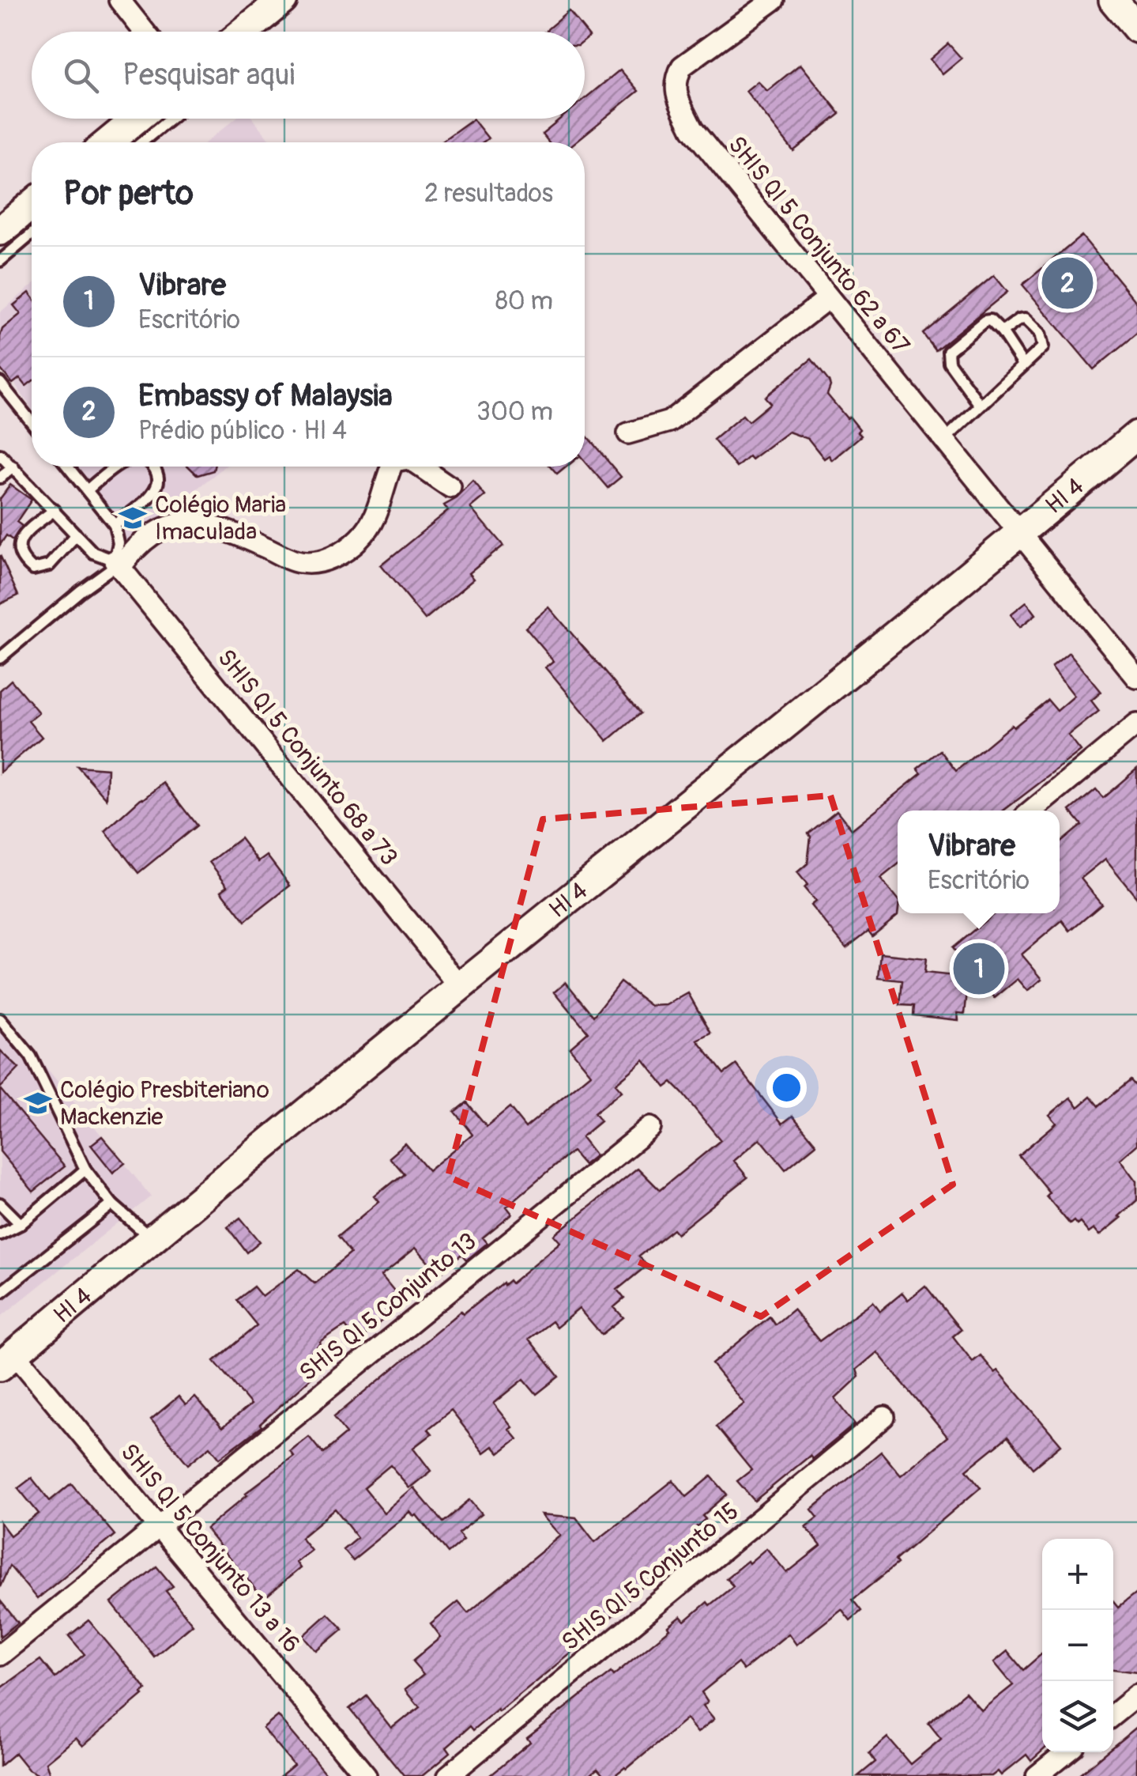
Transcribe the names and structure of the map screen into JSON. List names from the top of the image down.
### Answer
{
  "streets": {
    "street": [
      "SHIS QI 5 Conjunto 62 a 67",
      "HI 4",
      "SHIS QI 5 Conjunto 68 a 73",
      "SHIS QI 5 Conjunto 13",
      "SHIS QI 5 Conjunto 13 a 16",
      "SHIS QI 5 Conjunto 15"
    ]
  },
  "crossings": [
    ["SHIS QI 5 Conjunto 62 a 67", "HI 4"],
    ["HI 4", "SHIS QI 5 Conjunto 68 a 73"],
    ["HI 4", "SHIS QI 5 Conjunto 13 a 16"],
    ["SHIS QI 5 Conjunto 13", "SHIS QI 5 Conjunto 13 a 16"]
  ],
  "places": {
    "school or university": ["Colégio Maria Imaculada", "Colégio Presbiteriano Mackenzie"]
  },
  "page": {
    "search": "Pesquisar aqui",
    "heading": ["Por perto", "2 resultados"],
    "list": [
      {
        "mark": "1",
        "name": "Vibrare",
        "note": "Escritório",
        "value": "80 m"
      },
      {
        "mark": "2",
        "name": "Embassy of Malaysia",
        "note": "Prédio público · HI 4",
        "value": "300 m"
      }
    ],
    "pins": ["2", "1"],
    "popup": ["Vibrare", "Escritório"],
    "map_buttons": ["+", "−"]
  }
}
